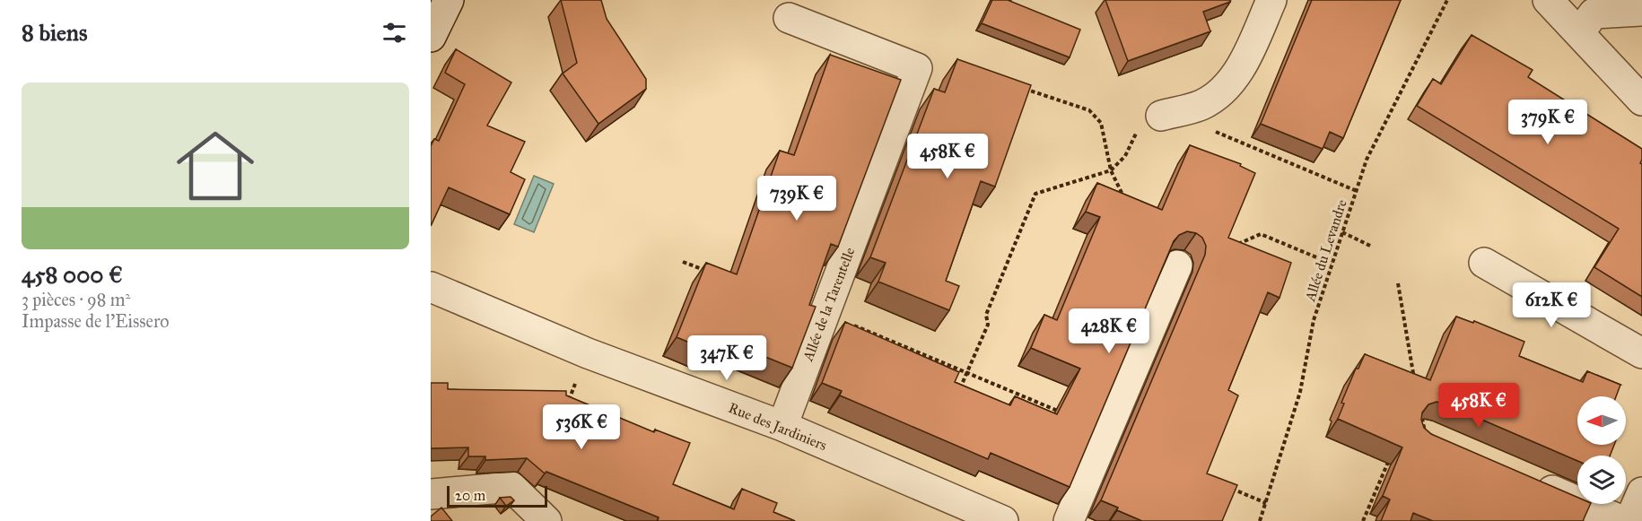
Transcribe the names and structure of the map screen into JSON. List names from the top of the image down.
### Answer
{
  "streets": {
    "street": ["Allée de la Tarentelle", "Rue des Jardiniers"],
    "path": ["Allée du Levandre"]
  },
  "crossings": [
    ["Allée de la Tarentelle", "Rue des Jardiniers"]
  ],
  "scale_bar": "20 m",
  "north": "left",
  "page": {
    "heading": "8 biens",
    "list": [
      {
        "name": "458 000 €",
        "note": "3 pièces · 98 m² · Impasse de l’Eissero"
      }
    ],
    "price": [
      "379K €",
      "458K €",
      "739K €",
      "612K €",
      "428K €",
      "347K €",
      "458K €",
      "536K €"
    ],
    "scale": "20 m"
  }
}
